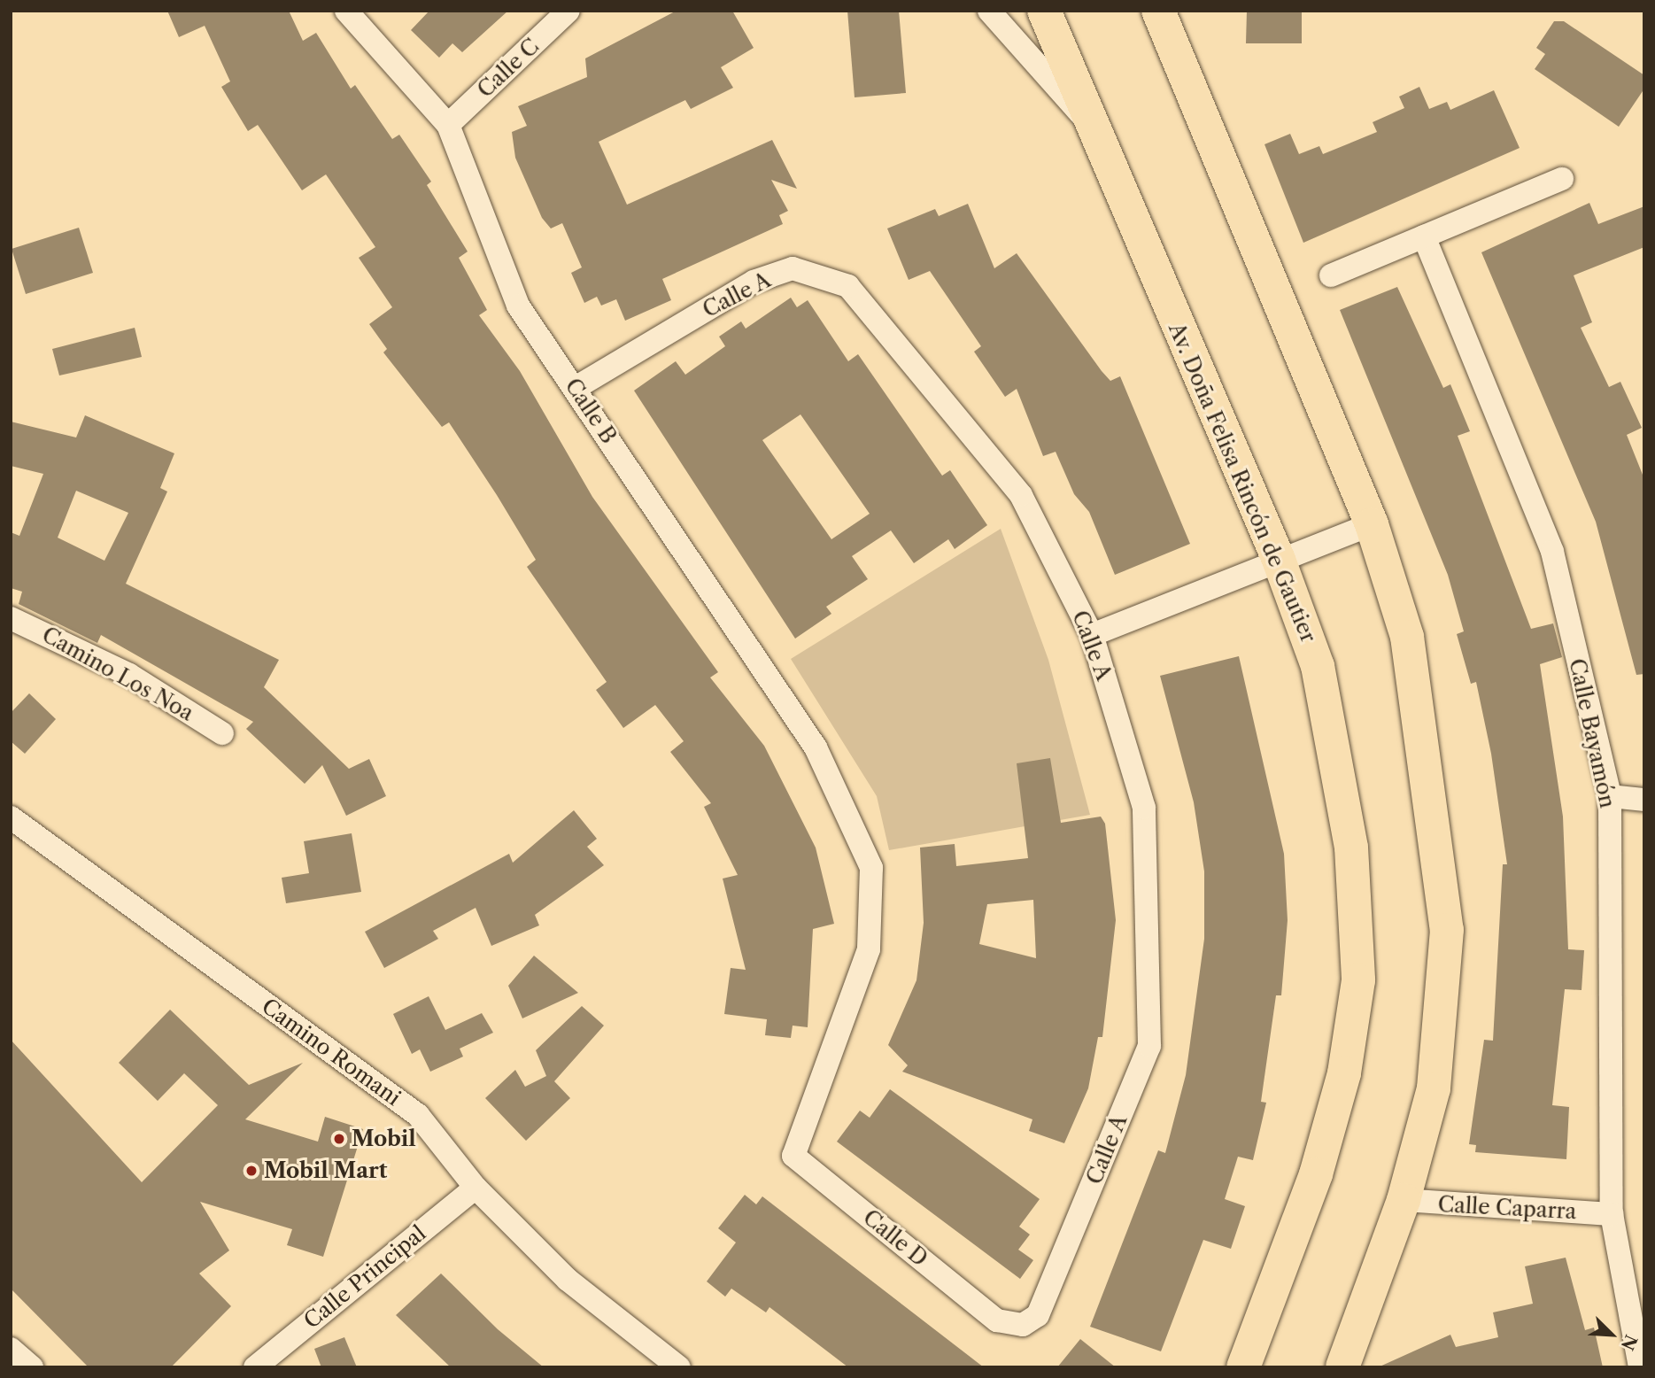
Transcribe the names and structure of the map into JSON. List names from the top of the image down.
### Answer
{
  "streets": {
    "main road": ["Av. Doña Felisa Rincón de Gautier"],
    "street": [
      "Calle C",
      "Calle A",
      "Calle B",
      "Camino Los Noa",
      "Calle Bayamón",
      "Camino Romani",
      "Calle Caparra",
      "Calle D",
      "Calle Principal"
    ]
  },
  "crossings": [
    ["Calle C", "Calle B"],
    ["Calle A", "Calle B"],
    ["Calle A", "Calle D"],
    ["Calle B", "Calle D"],
    ["Calle Bayamón", "Calle Caparra"],
    ["Camino Romani", "Calle Principal"]
  ],
  "places": ["Mobil", "Mobil Mart"],
  "north": "bottom right"
}
